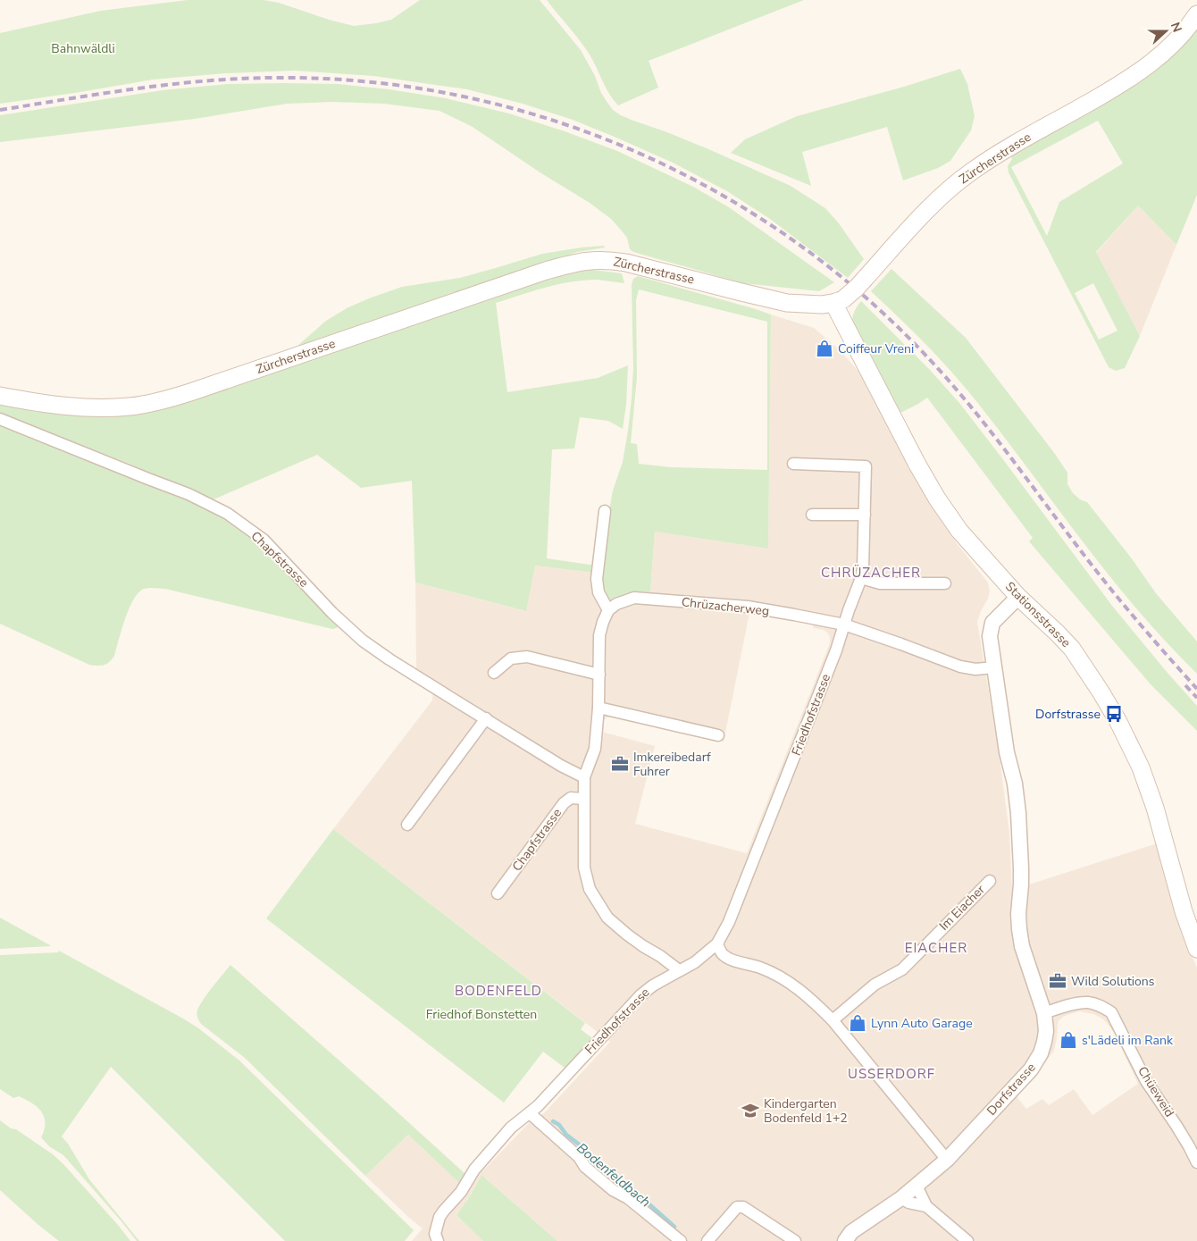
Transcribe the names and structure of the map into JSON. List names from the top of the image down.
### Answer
{
  "streets": {
    "main road": ["Zürcherstrasse", "Stationsstrasse"],
    "street": [
      "Chapfstrasse",
      "Chrüzacherweg",
      "Friedhofstrasse",
      "Im Eiacher",
      "Dorfstrasse",
      "Chüeweid"
    ]
  },
  "crossings": [
    ["Zürcherstrasse", "Stationsstrasse"],
    ["Chrüzacherweg", "Friedhofstrasse"],
    ["Chrüzacherweg", "Dorfstrasse"],
    ["Stationsstrasse", "Dorfstrasse"],
    ["Dorfstrasse", "Chüeweid"]
  ],
  "districts": [
    "CHRÜZACHER",
    "EIACHER",
    "BODENFELD",
    "USSERDORF"
  ],
  "water": ["Bodenfeldbach"],
  "parks": ["Bahnwäldli", "Friedhof Bonstetten"],
  "places": {
    "shop": ["Coiffeur Vreni", "Lynn Auto Garage", "s'Lädeli im Rank"],
    "bus stop": ["Dorfstrasse"],
    "office": ["Imkereibedarf Fuhrer", "Wild Solutions"],
    "school or university": ["Kindergarten Bodenfeld 1+2"]
  },
  "north": "right"
}
